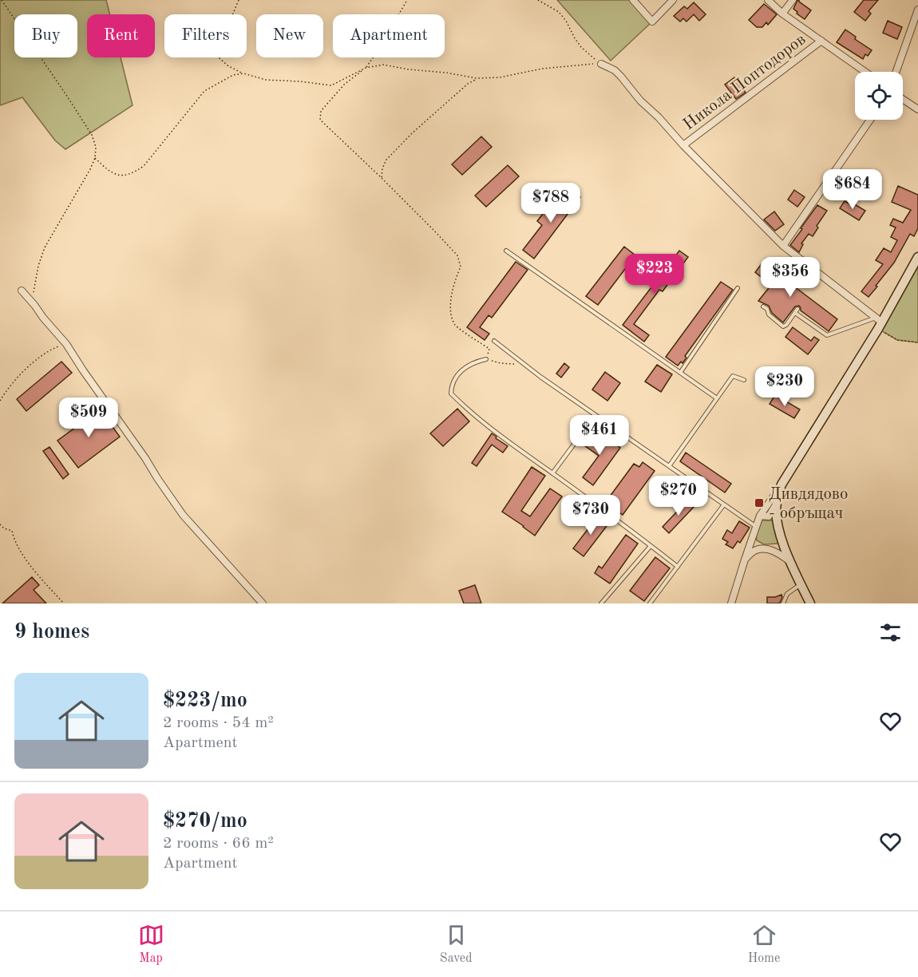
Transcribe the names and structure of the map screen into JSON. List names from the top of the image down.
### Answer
{
  "streets": {
    "street": ["Никола Поптодоров"]
  },
  "places": {
    "transit": ["Дивдядово - обръщач"]
  },
  "page": {
    "chip": [
      "Buy",
      "Rent",
      "Filters",
      "New",
      "Apartment"
    ],
    "price": [
      "$684",
      "$788",
      "$223",
      "$356",
      "$230",
      "$509",
      "$461",
      "$270",
      "$730"
    ],
    "heading": "9 homes",
    "list": [
      {
        "name": "$223/mo",
        "note": "2 rooms · 54 m² · Apartment"
      },
      {
        "name": "$270/mo",
        "note": "2 rooms · 66 m² · Apartment"
      }
    ],
    "tabs": ["Map", "Saved", "Home"]
  }
}
